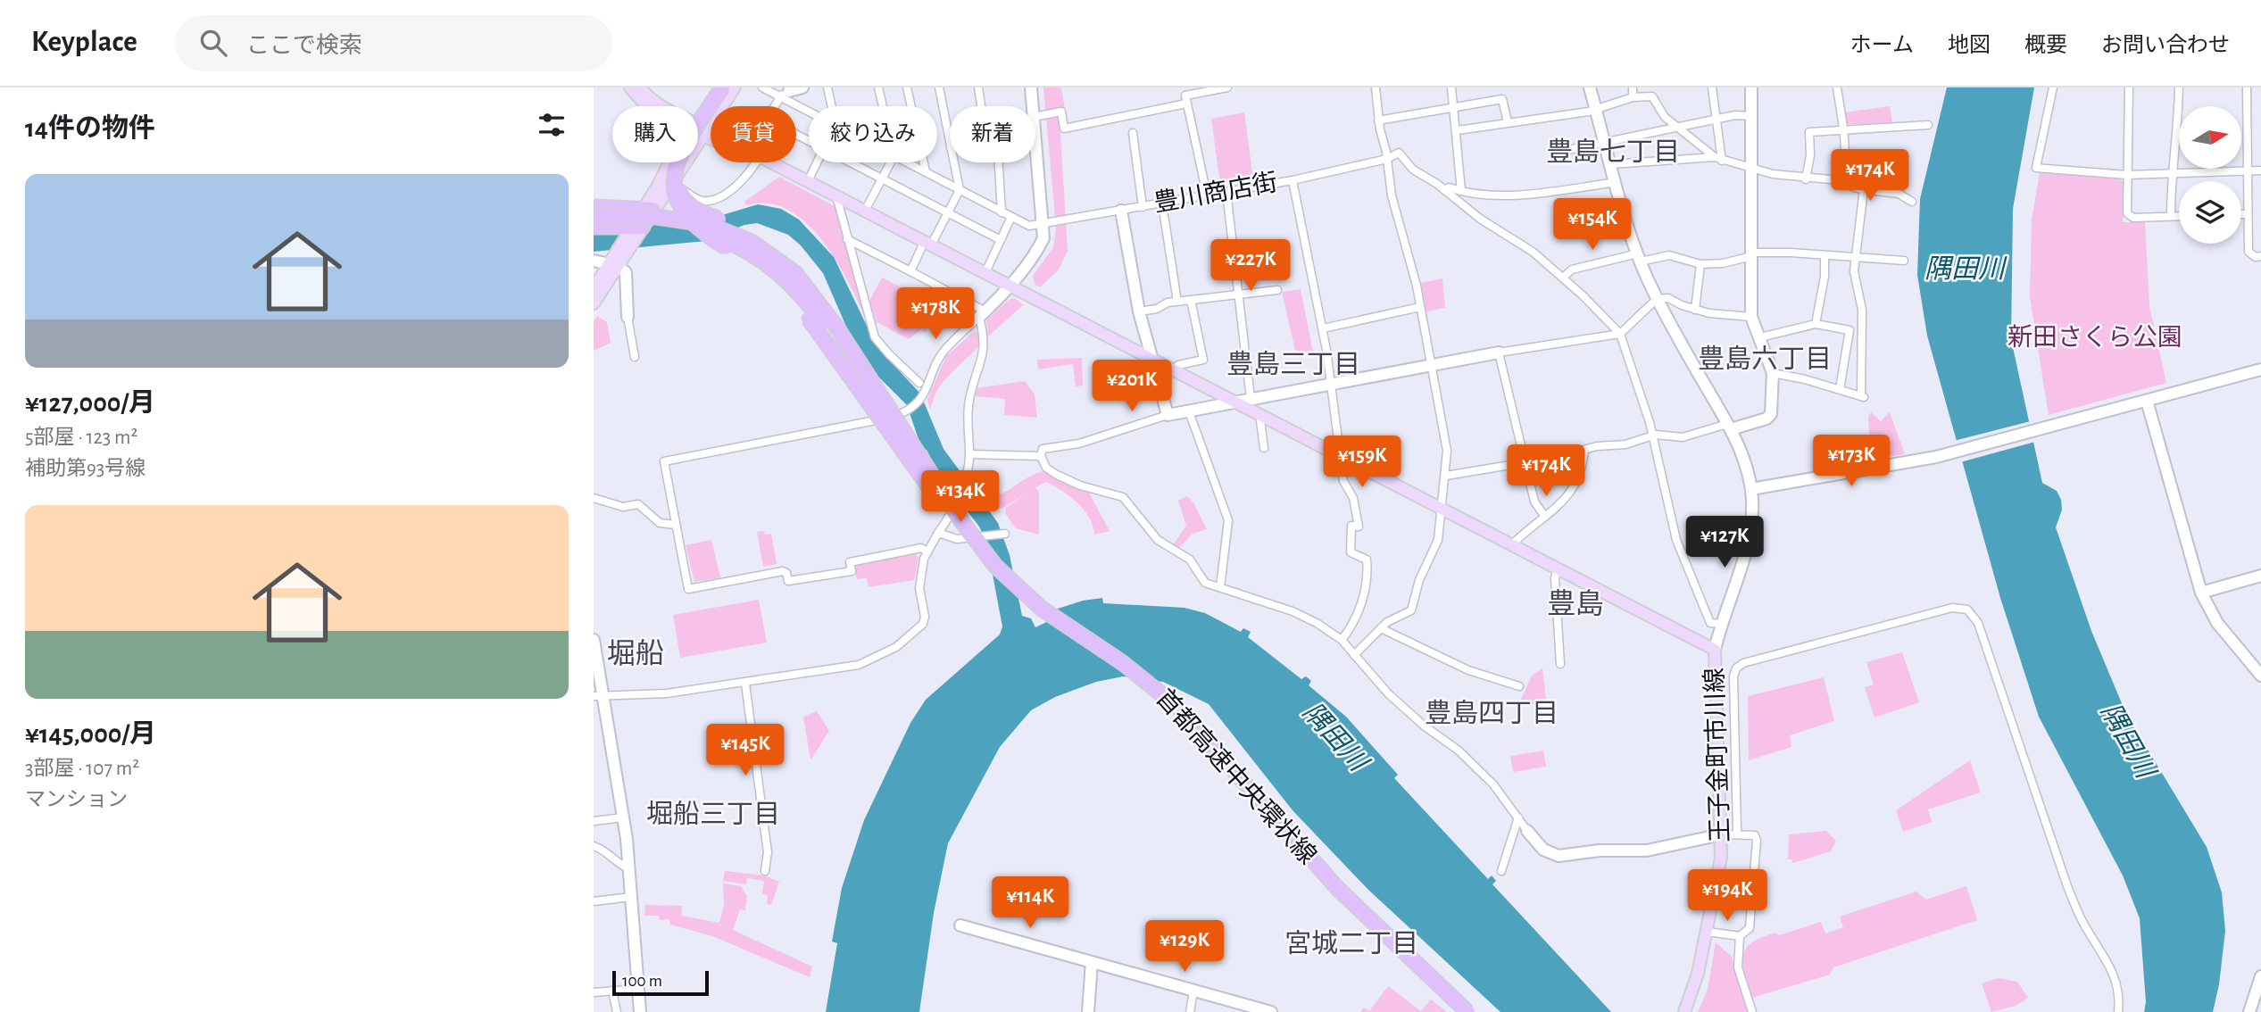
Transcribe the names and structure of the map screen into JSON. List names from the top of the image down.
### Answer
{
  "streets": {
    "highway": ["首都高速中央環状線"],
    "main road": ["王子金町市川線"],
    "street": ["豊川商店街"]
  },
  "districts": [
    "豊島七丁目",
    "豊島六丁目",
    "豊島三丁目",
    "豊島",
    "堀船",
    "豊島四丁目",
    "堀船三丁目",
    "宮城二丁目"
  ],
  "water": ["隅田川"],
  "parks": ["新田さくら公園"],
  "scale_bar": "100 m",
  "north": "right",
  "page": {
    "header": "Keyplace",
    "search": "ここで検索",
    "nav": [
      "ホーム",
      "地図",
      "概要",
      "お問い合わせ"
    ],
    "heading": "14件の物件",
    "chip": [
      "購入",
      "賃貸",
      "絞り込み",
      "新着"
    ],
    "price": [
      "¥174K",
      "¥154K",
      "¥227K",
      "¥178K",
      "¥201K",
      "¥173K",
      "¥159K",
      "¥174K",
      "¥134K",
      "¥127K",
      "¥145K",
      "¥194K",
      "¥114K",
      "¥129K"
    ],
    "list": [
      {
        "name": "¥127,000/月",
        "note": "5部屋 · 123 m² · 補助第93号線"
      },
      {
        "name": "¥145,000/月",
        "note": "3部屋 · 107 m² · マンション"
      }
    ],
    "scale": "100 m"
  }
}
